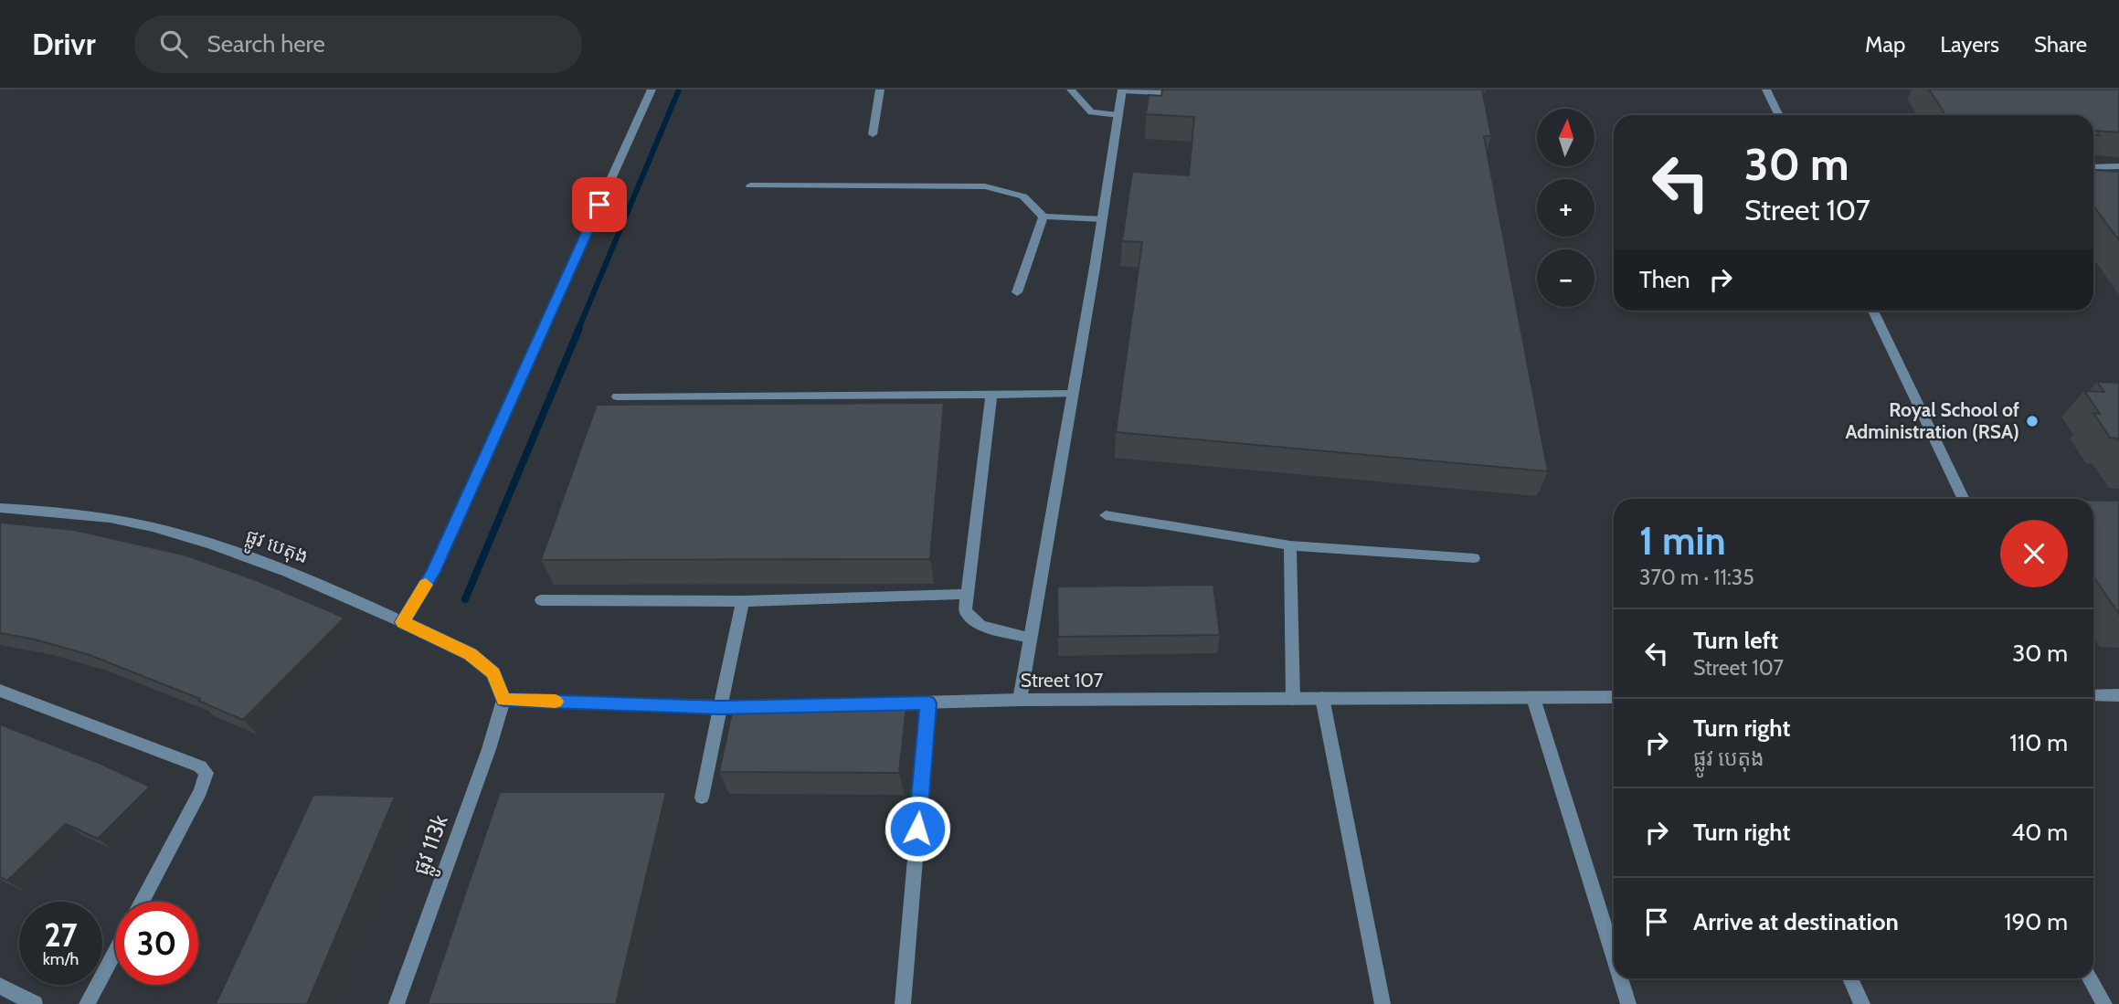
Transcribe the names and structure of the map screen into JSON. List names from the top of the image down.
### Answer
{
  "streets": {
    "street": ["ផ្លូវ បេតុង", "Street 107", "ផ្លូវ 113k"]
  },
  "crossings": [
    ["ផ្លូវ បេតុង", "ផ្លូវ 113k"]
  ],
  "places": ["Royal School of Administration (RSA)"],
  "north": "top",
  "page": {
    "header": "Drivr",
    "search": "Search here",
    "nav": ["Map", "Layers", "Share"],
    "map_buttons": ["+", "−"],
    "turn": ["30 m", "Street 107"],
    "then": "Then",
    "heading": ["1 min", "370 m · 11:35"],
    "list": [
      {
        "name": "Turn left",
        "note": "Street 107",
        "value": "30 m"
      },
      {
        "name": "Turn right",
        "note": "ផ្លូវ បេតុង",
        "value": "110 m"
      },
      {
        "name": "Turn right",
        "value": "40 m"
      },
      {
        "name": "Arrive at destination",
        "value": "190 m"
      }
    ],
    "speed": "27 km/h",
    "limit": "30"
  }
}
